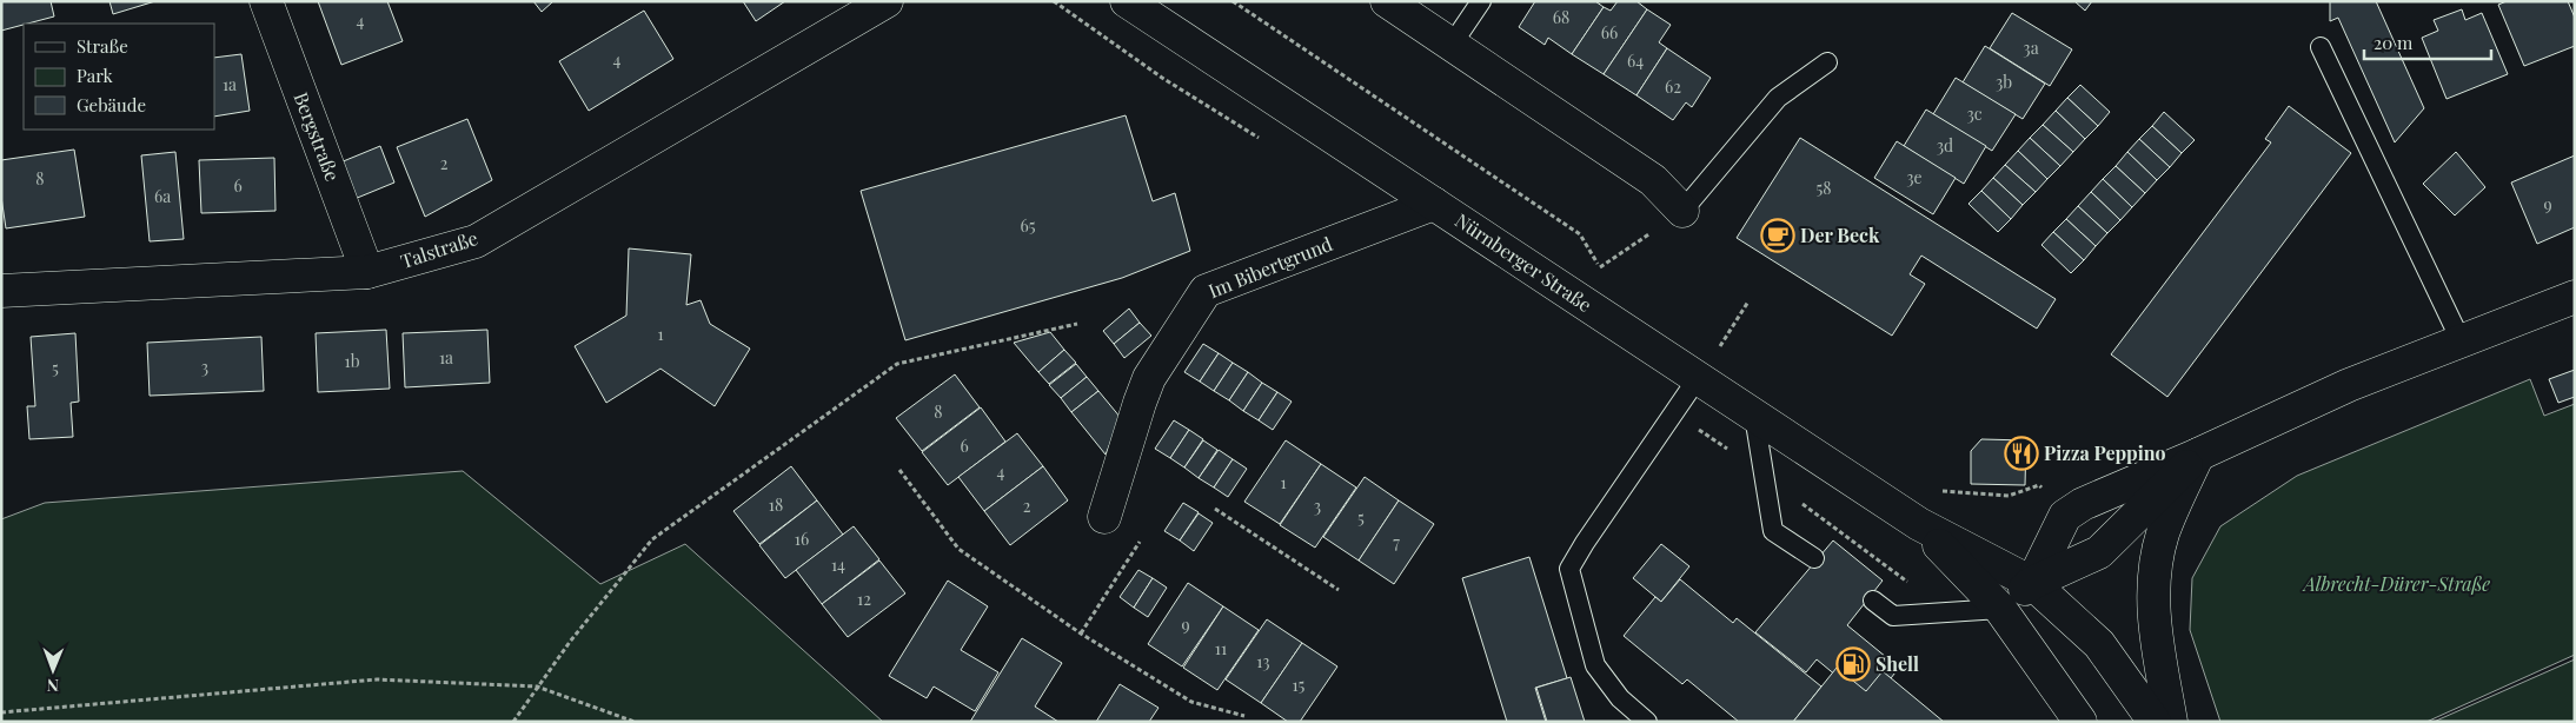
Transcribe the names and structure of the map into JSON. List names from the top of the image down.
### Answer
{
  "streets": {
    "street": [
      "Bergstraße",
      "Talstraße",
      "Nürnberger Straße",
      "Im Bibertgrund"
    ]
  },
  "crossings": [
    ["Bergstraße", "Talstraße"],
    ["Nürnberger Straße", "Im Bibertgrund"]
  ],
  "parks": ["Albrecht-Dürer-Straße"],
  "places": {
    "cafe": ["Der Beck"],
    "restaurant": ["Pizza Peppino"],
    "fuel station": ["Shell"]
  },
  "house_numbers": [
    "68",
    "4",
    "66",
    "3a",
    "4",
    "64",
    "3b",
    "1a",
    "62",
    "3c",
    "3d",
    "2",
    "3e",
    "8",
    "6",
    "58",
    "6a",
    "9",
    "65",
    "1",
    "1a",
    "1b",
    "3",
    "5",
    "8",
    "6",
    "4",
    "1",
    "18",
    "2",
    "3",
    "5",
    "16",
    "7",
    "14",
    "12",
    "9",
    "11",
    "13",
    "15"
  ],
  "legend": ["Straße", "Park", "Gebäude"],
  "scale_bar": "20 m",
  "north": "bottom"
}
